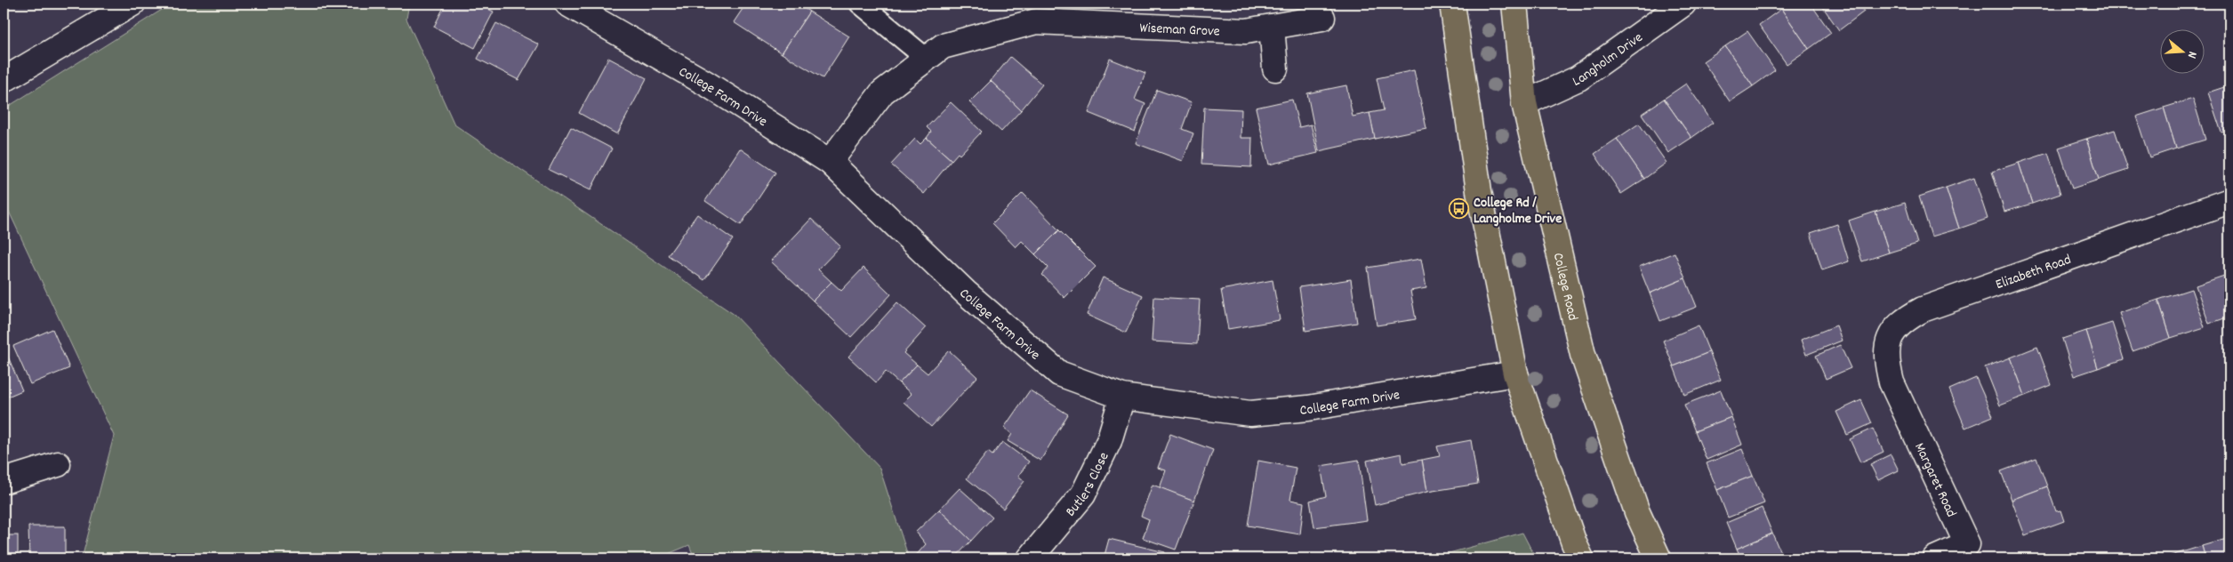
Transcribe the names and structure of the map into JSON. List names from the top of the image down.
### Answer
{
  "streets": {
    "main road": ["College Road"],
    "street": [
      "Wiseman Grove",
      "Langholm Drive",
      "College Farm Drive",
      "Elizabeth Road",
      "Margaret Road",
      "Butlers Close"
    ]
  },
  "crossings": [
    ["Wiseman Grove", "College Farm Drive"],
    ["Langholm Drive", "College Road"],
    ["College Farm Drive", "Butlers Close"],
    ["Elizabeth Road", "Margaret Road"]
  ],
  "places": {
    "bus stop": ["College Rd / Langholme Drive"]
  },
  "north": "right"
}
